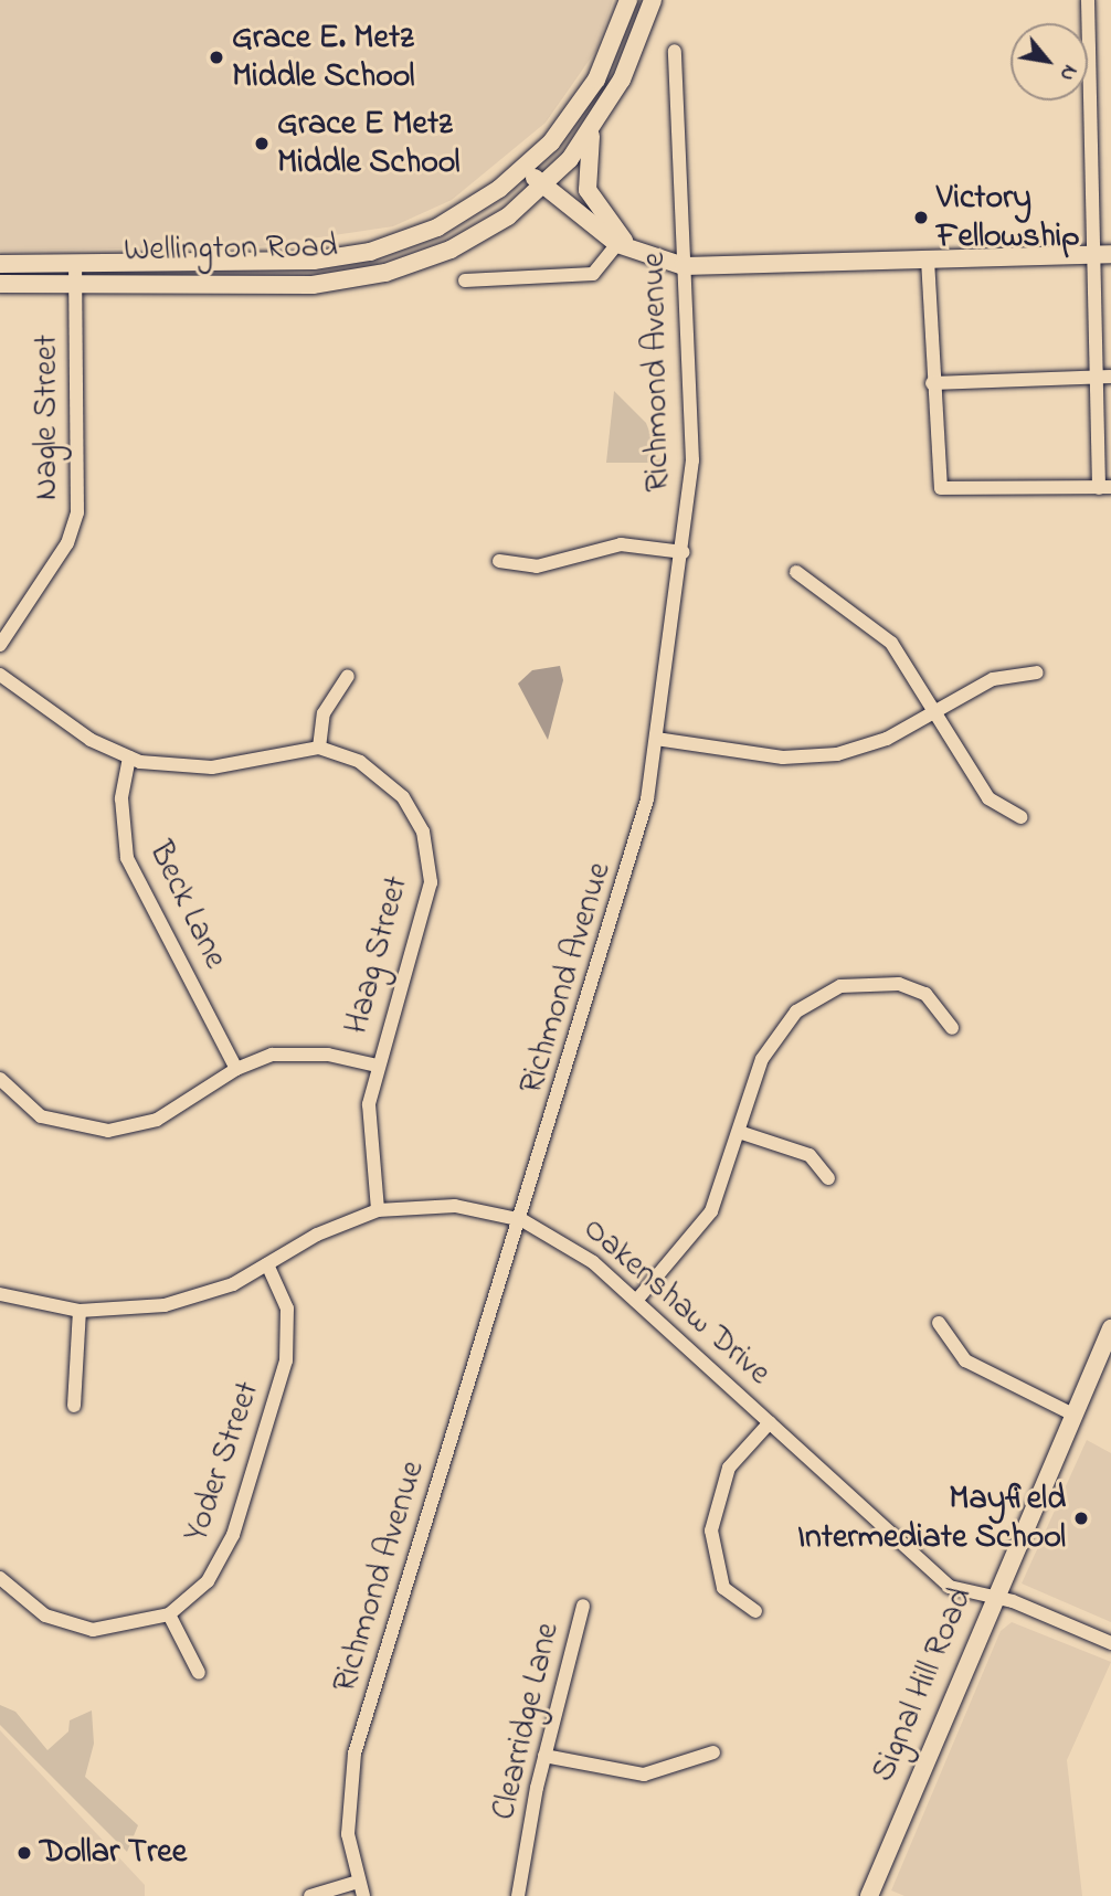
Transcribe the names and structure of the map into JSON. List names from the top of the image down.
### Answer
{
  "streets": {
    "main road": ["Wellington Road", "Signal Hill Road"],
    "street": [
      "Richmond Avenue",
      "Nagle Street",
      "Beck Lane",
      "Haag Street",
      "Oakenshaw Drive",
      "Yoder Street",
      "Clearridge Lane"
    ]
  },
  "crossings": [
    ["Wellington Road", "Nagle Street"],
    ["Richmond Avenue", "Oakenshaw Drive"],
    ["Beck Lane", "Haag Street"],
    ["Haag Street", "Oakenshaw Drive"],
    ["Oakenshaw Drive", "Yoder Street"],
    ["Oakenshaw Drive", "Signal Hill Road"]
  ],
  "places": [
    "Grace E. Metz Middle School",
    "Grace E Metz Middle School",
    "Victory Fellowship",
    "Mayfield Intermediate School",
    "Dollar Tree"
  ],
  "north": "bottom right"
}
